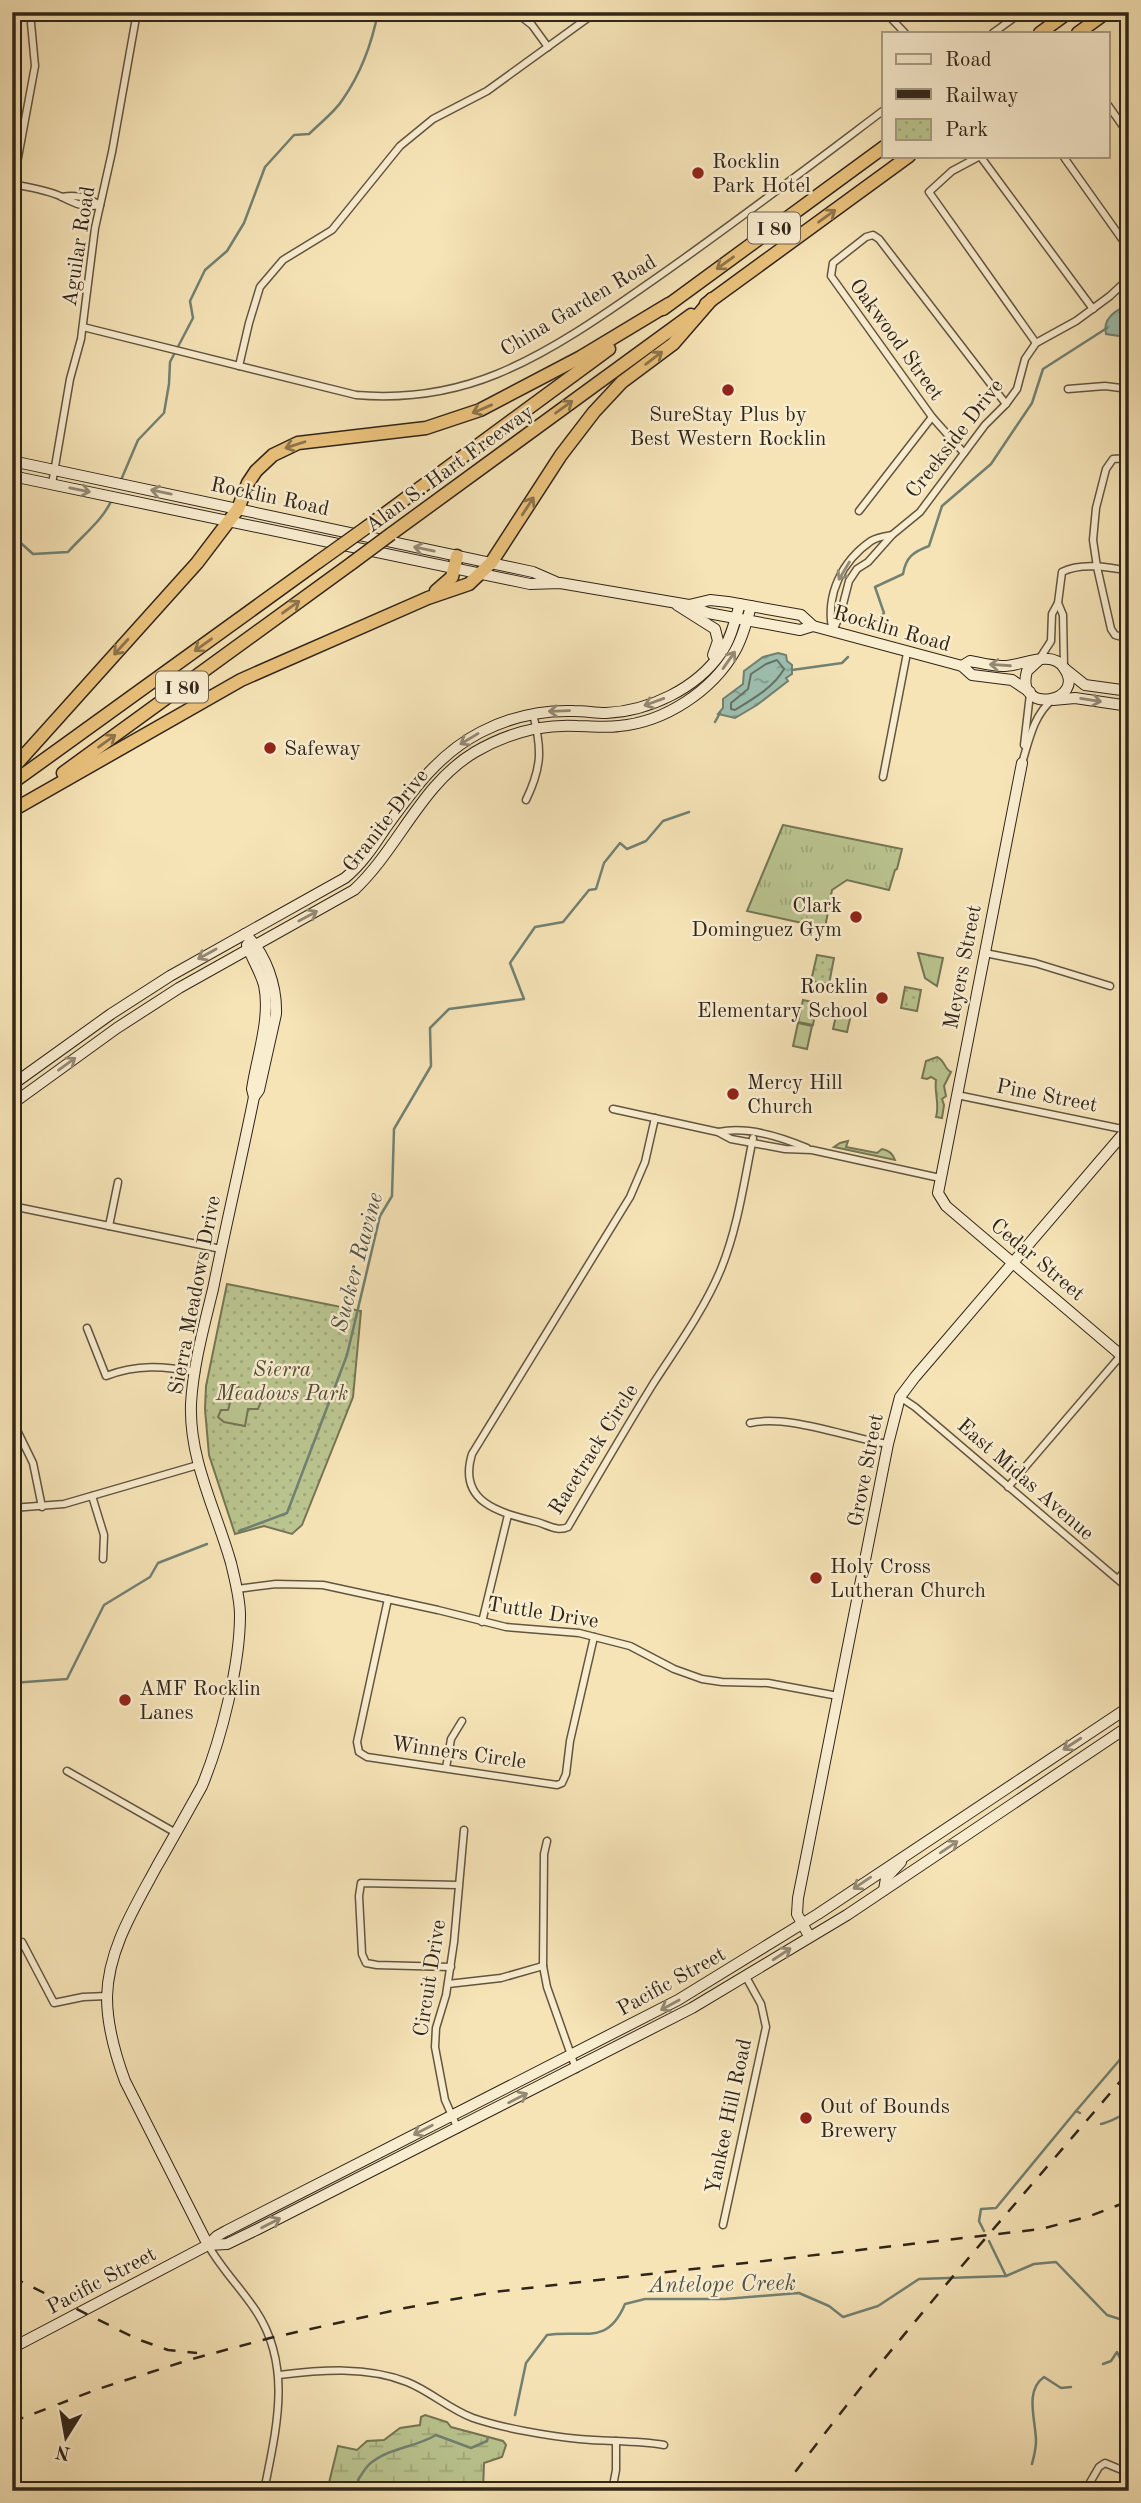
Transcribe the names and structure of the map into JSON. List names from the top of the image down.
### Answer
{
  "streets": {
    "highway": ["I 80", "Alan S. Hart Freeway"],
    "street": [
      "Aguilar Road",
      "China Garden Road",
      "Oakwood Street",
      "Creekside Drive",
      "Rocklin Road",
      "Granite Drive",
      "Meyers Street",
      "Pine Street",
      "Cedar Street",
      "Sierra Meadows Drive",
      "Racetrack Circle",
      "Grove Street",
      "East Midas Avenue",
      "Tuttle Drive",
      "Winners Circle",
      "Circuit Drive",
      "Pacific Street",
      "Yankee Hill Road"
    ]
  },
  "crossings": [
    ["Aguilar Road", "China Garden Road"],
    ["Aguilar Road", "Rocklin Road"],
    ["Oakwood Street", "Creekside Drive"],
    ["Creekside Drive", "Rocklin Road"],
    ["Rocklin Road", "Granite Drive"],
    ["Rocklin Road", "Meyers Street"],
    ["Granite Drive", "Sierra Meadows Drive"],
    ["Meyers Street", "Pine Street"],
    ["Meyers Street", "Cedar Street"],
    ["Pine Street", "Grove Street"],
    ["Cedar Street", "Grove Street"],
    ["Sierra Meadows Drive", "Tuttle Drive"],
    ["Sierra Meadows Drive", "Pacific Street"],
    ["Grove Street", "East Midas Avenue"],
    ["Grove Street", "Tuttle Drive"],
    ["Grove Street", "Pacific Street"],
    ["Tuttle Drive", "Winners Circle"],
    ["Circuit Drive", "Pacific Street"],
    ["Pacific Street", "Yankee Hill Road"]
  ],
  "water": ["Sucker Ravine", "Antelope Creek"],
  "parks": ["Sierra Meadows Park"],
  "places": [
    "Rocklin Park Hotel",
    "SureStay Plus by Best Western Rocklin",
    "Safeway",
    "Clark Dominguez Gym",
    "Rocklin Elementary School",
    "Mercy Hill Church",
    "Holy Cross Lutheran Church",
    "AMF Rocklin Lanes",
    "Out of Bounds Brewery"
  ],
  "legend": ["Road", "Railway", "Park"],
  "north": "bottom"
}
